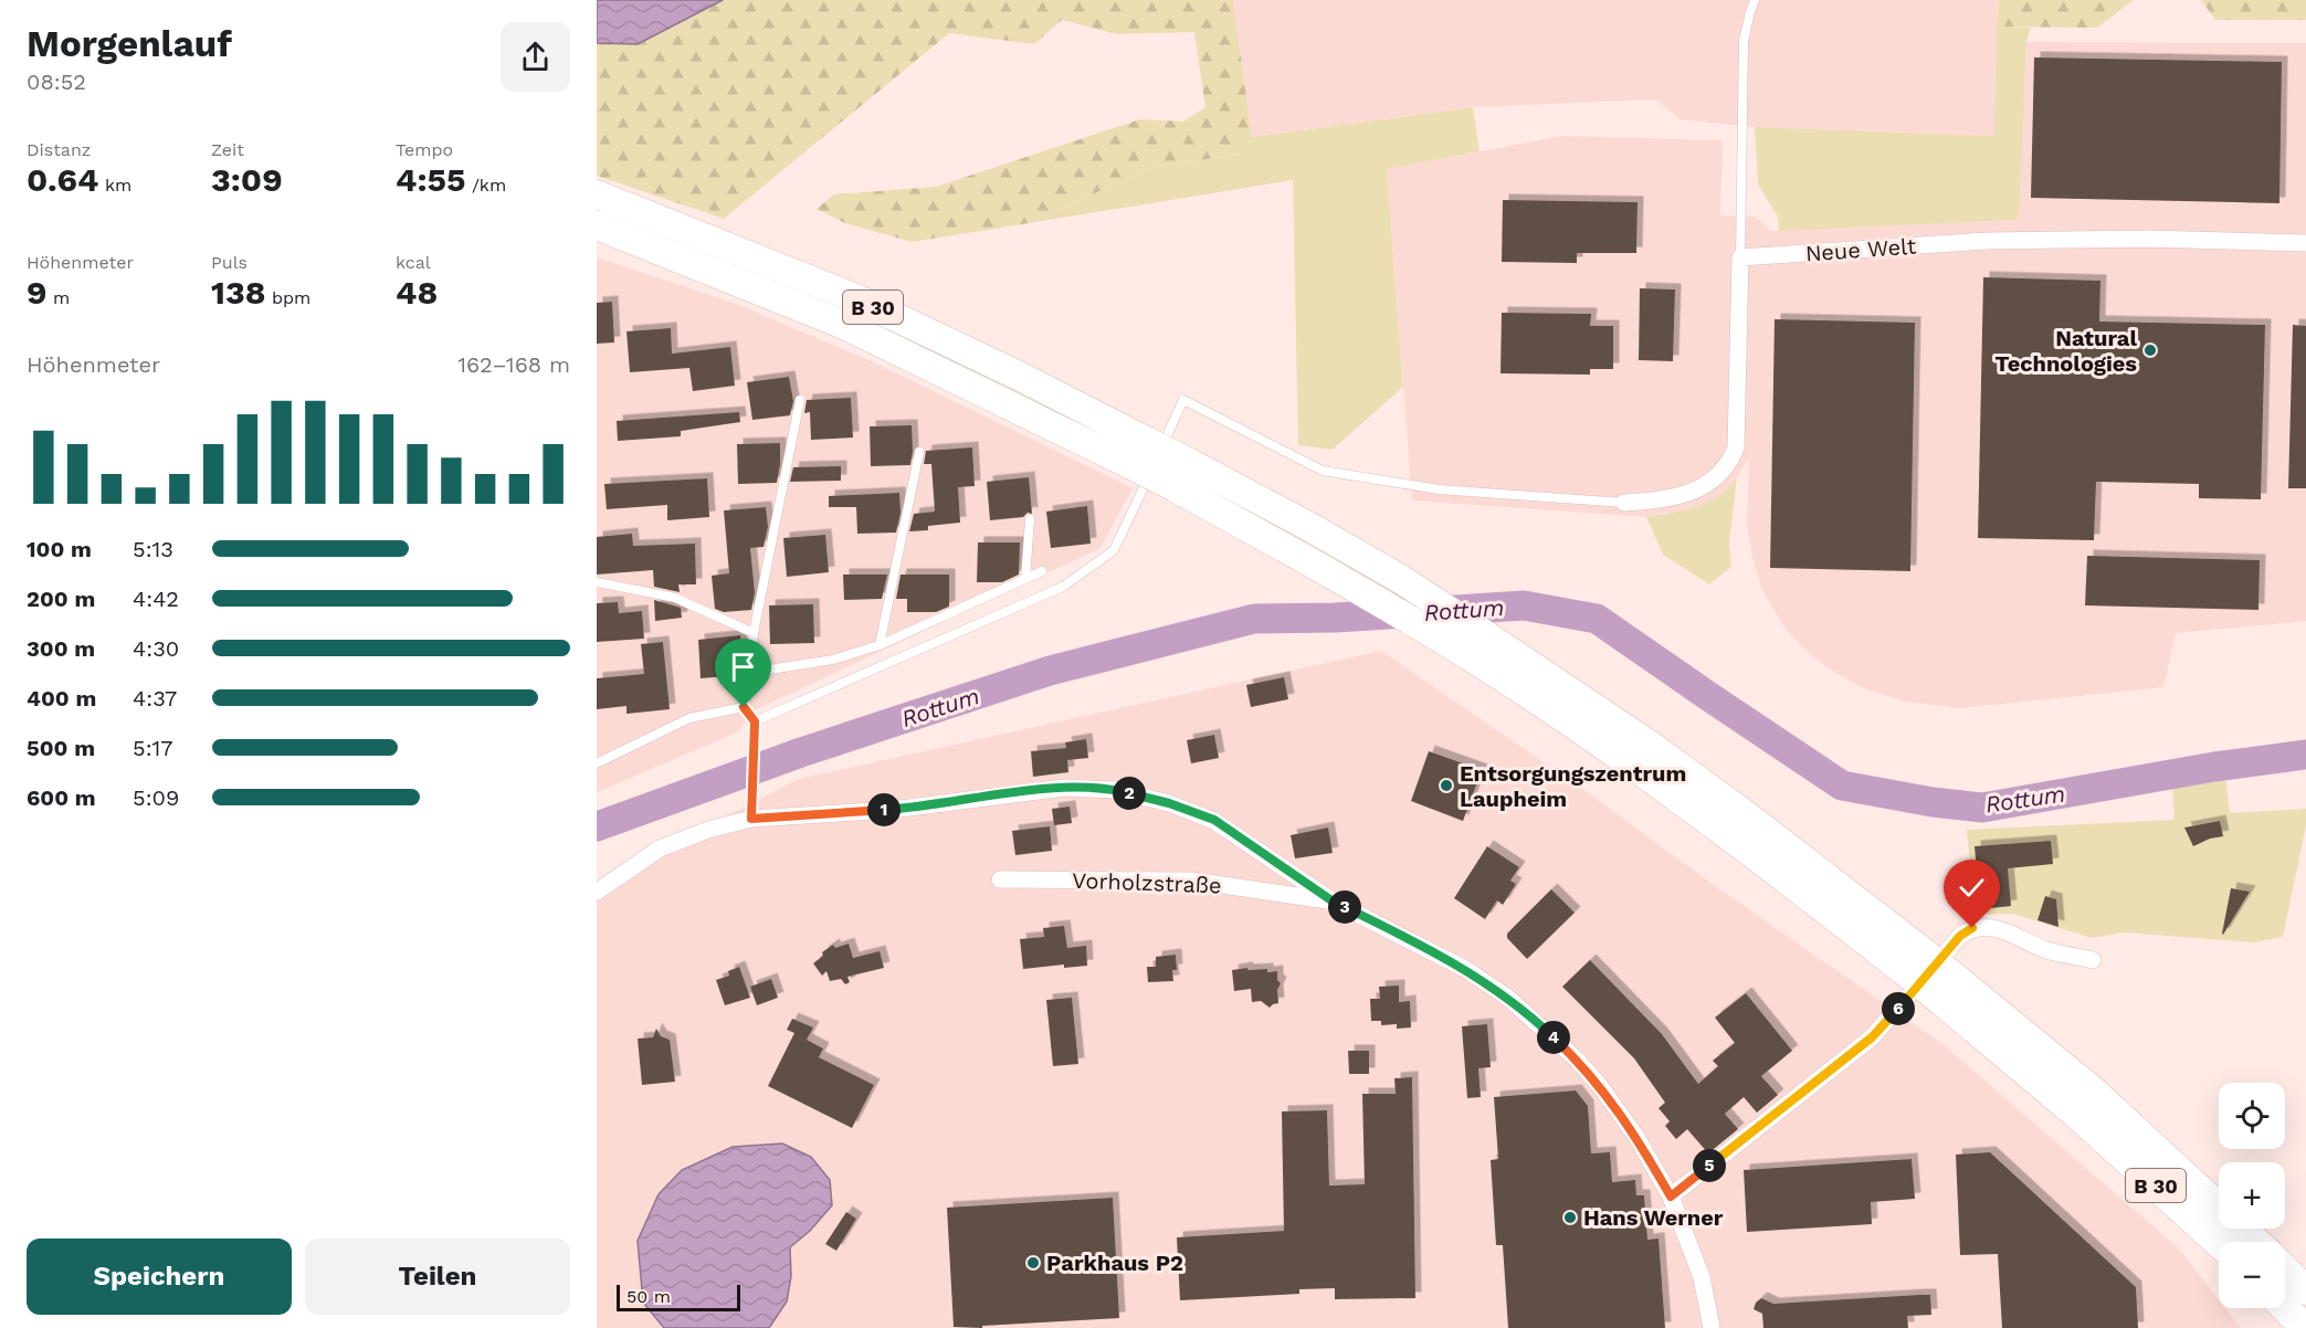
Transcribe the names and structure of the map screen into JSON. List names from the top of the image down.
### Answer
{
  "streets": {
    "highway": ["B 30"],
    "street": ["Neue Welt", "Vorholzstraße"]
  },
  "water": ["Rottum"],
  "places": [
    "Natural Technologies",
    "Entsorgungszentrum Laupheim",
    "Hans Werner",
    "Parkhaus P2"
  ],
  "scale_bar": "50 m",
  "page": {
    "heading": ["Morgenlauf", "08:52"],
    "stats": [
      ["Distanz", "0.64 km"],
      ["Zeit", "3:09"],
      ["Tempo", "4:55 /km"],
      ["Höhenmeter", "9 m"],
      ["Puls", "138 bpm"],
      ["kcal", "48"]
    ],
    "chart": ["Höhenmeter", "162–168 m"],
    "list": [
      {
        "name": "100 m",
        "note": "5:13"
      },
      {
        "name": "200 m",
        "note": "4:42"
      },
      {
        "name": "300 m",
        "note": "4:30"
      },
      {
        "name": "400 m",
        "note": "4:37"
      },
      {
        "name": "500 m",
        "note": "5:17"
      },
      {
        "name": "600 m",
        "note": "5:09"
      }
    ],
    "pins": [
      "2",
      "1",
      "3",
      "6",
      "4",
      "5"
    ],
    "map_buttons": ["+", "−"],
    "buttons": ["Speichern", "Teilen"],
    "scale": "50 m"
  }
}
